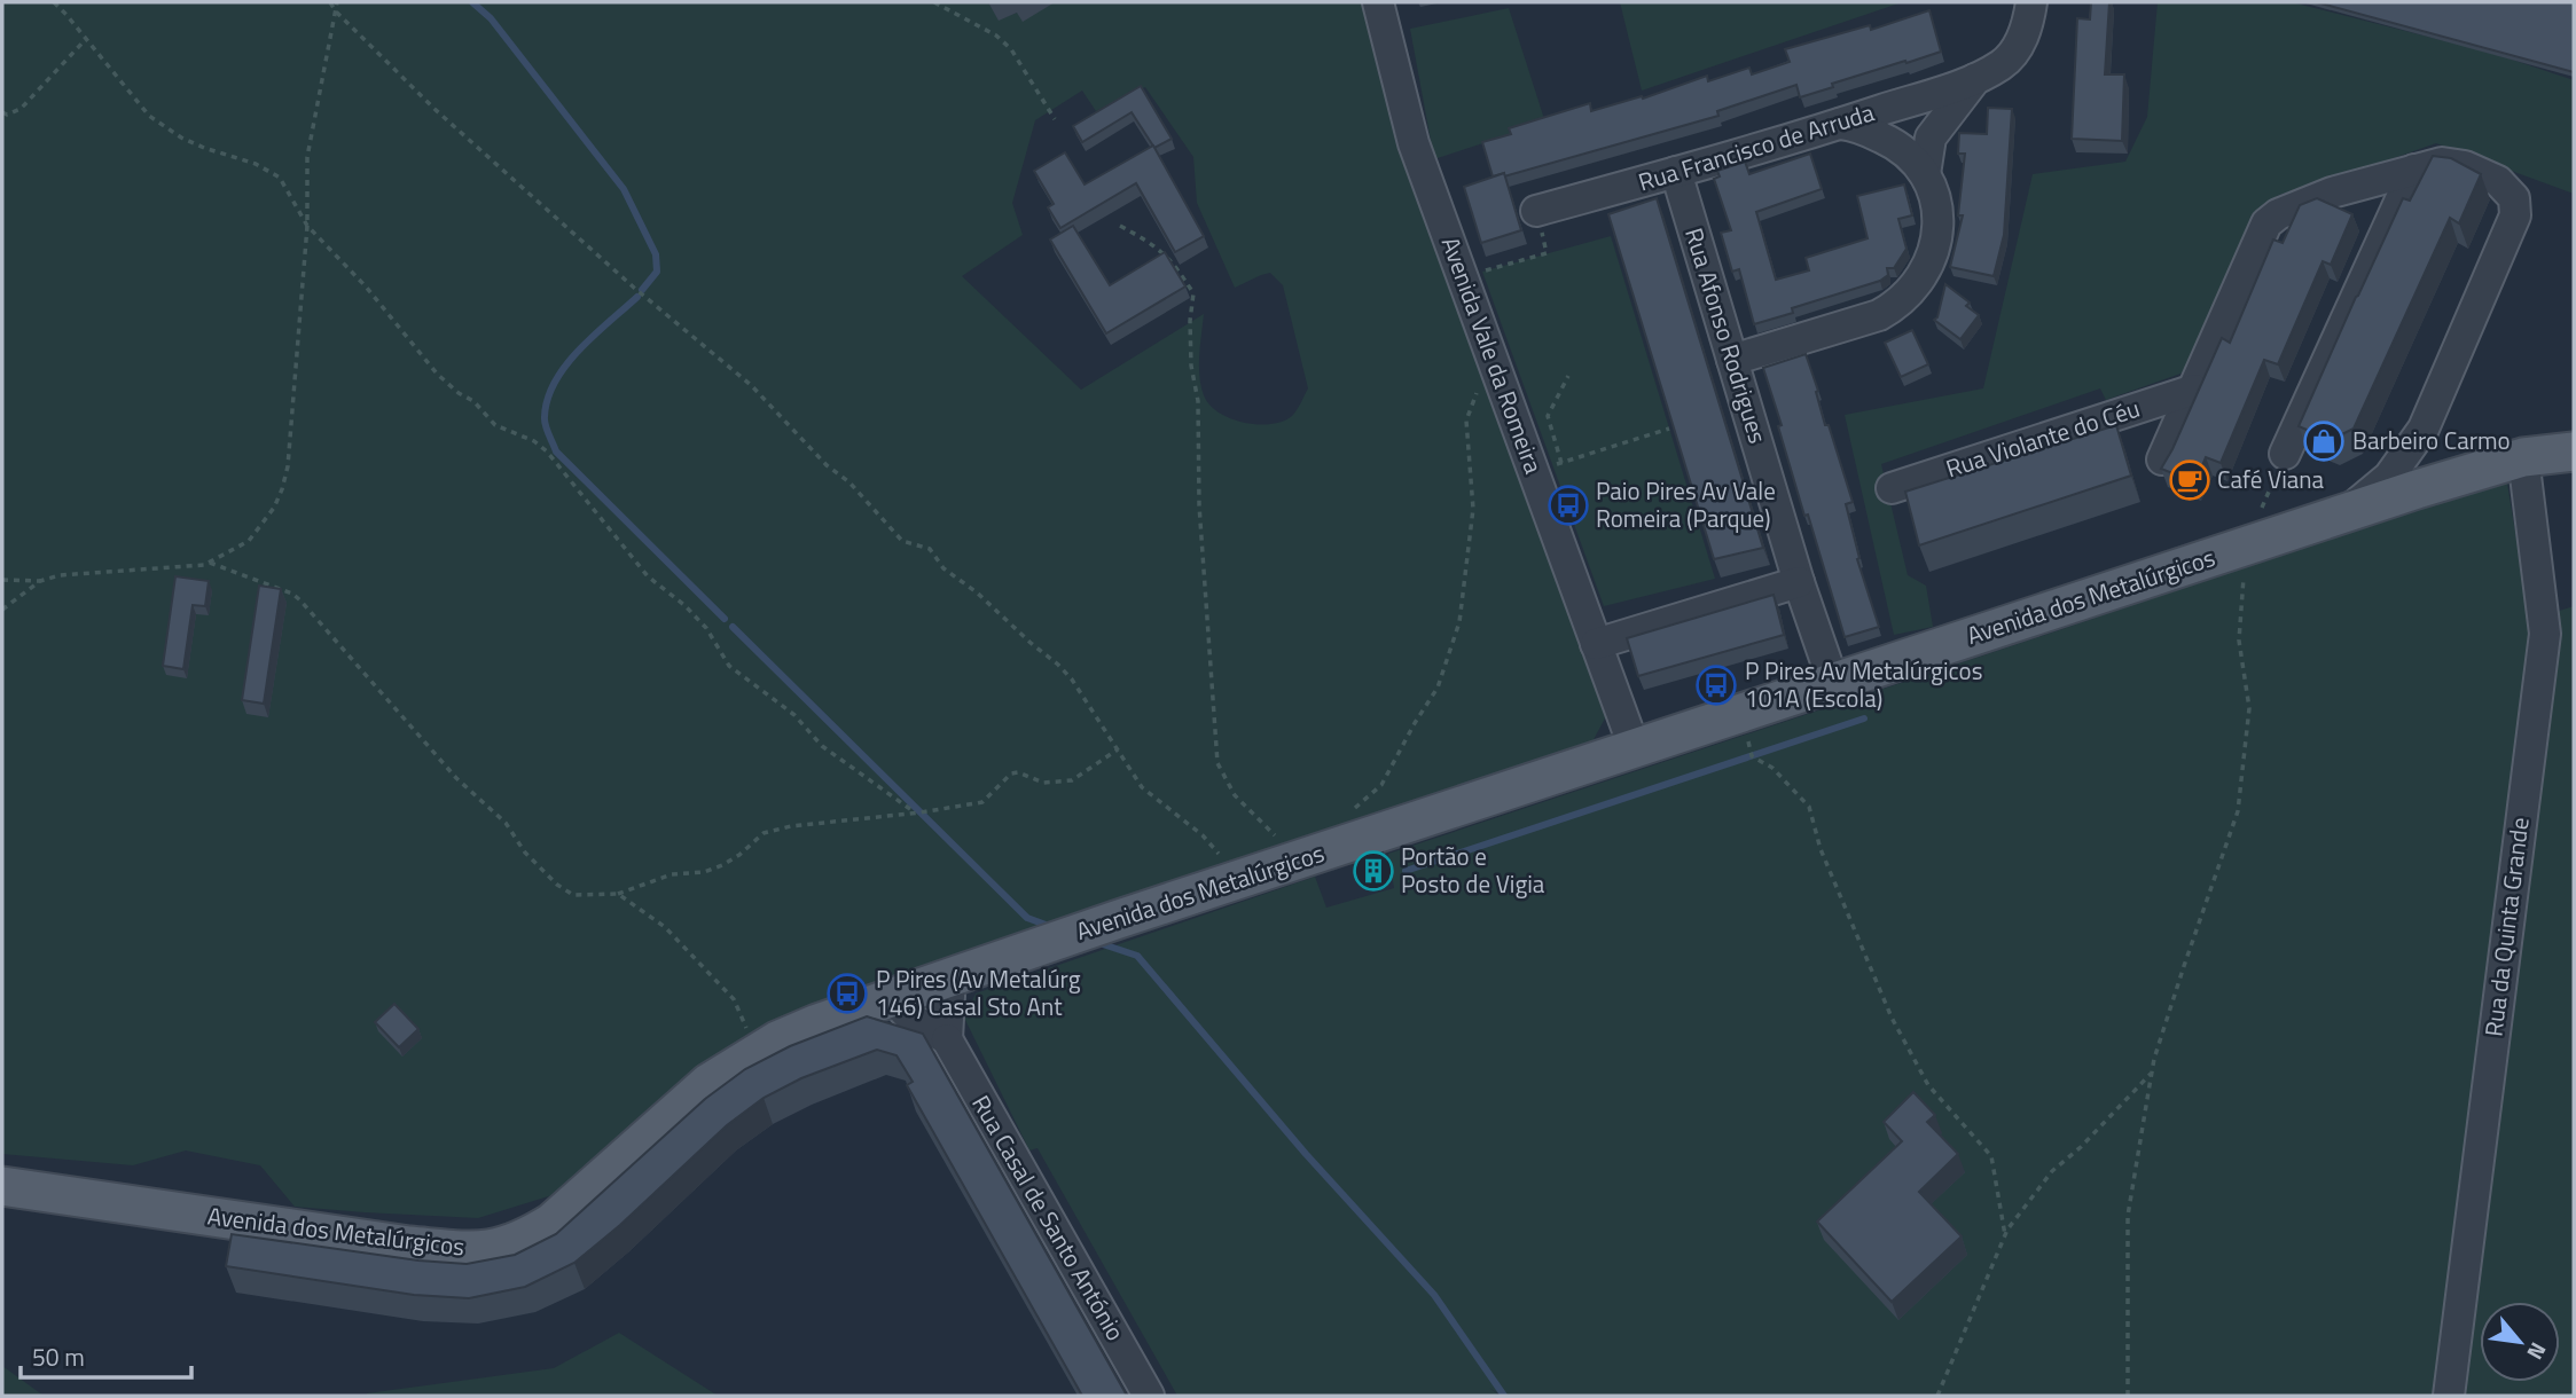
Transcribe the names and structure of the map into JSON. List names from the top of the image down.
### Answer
{
  "streets": {
    "main road": ["Avenida dos Metalúrgicos"],
    "street": [
      "Rua Francisco de Arruda",
      "Rua Afonso Rodrigues",
      "Avenida Vale da Romeira",
      "Rua Violante do Céu",
      "Rua da Quinta Grande",
      "Rua Casal de Santo António"
    ]
  },
  "crossings": [
    ["Rua Francisco de Arruda", "Rua Afonso Rodrigues"],
    ["Rua Afonso Rodrigues", "Avenida dos Metalúrgicos"],
    ["Avenida Vale da Romeira", "Avenida dos Metalúrgicos"],
    ["Rua Violante do Céu", "Avenida dos Metalúrgicos"],
    ["Avenida dos Metalúrgicos", "Rua da Quinta Grande"]
  ],
  "places": {
    "shop": ["Barbeiro Carmo"],
    "cafe": ["Café Viana"],
    "bus stop": ["Paio Pires Av Vale Romeira (Parque)", "P Pires Av Metalúrgicos 101A (Escola)", "P Pires (Av Metalúrg 146) Casal Sto Ant"],
    "building": ["Portão e Posto de Vigia"]
  },
  "scale_bar": "50 m",
  "north": "bottom right"
}
